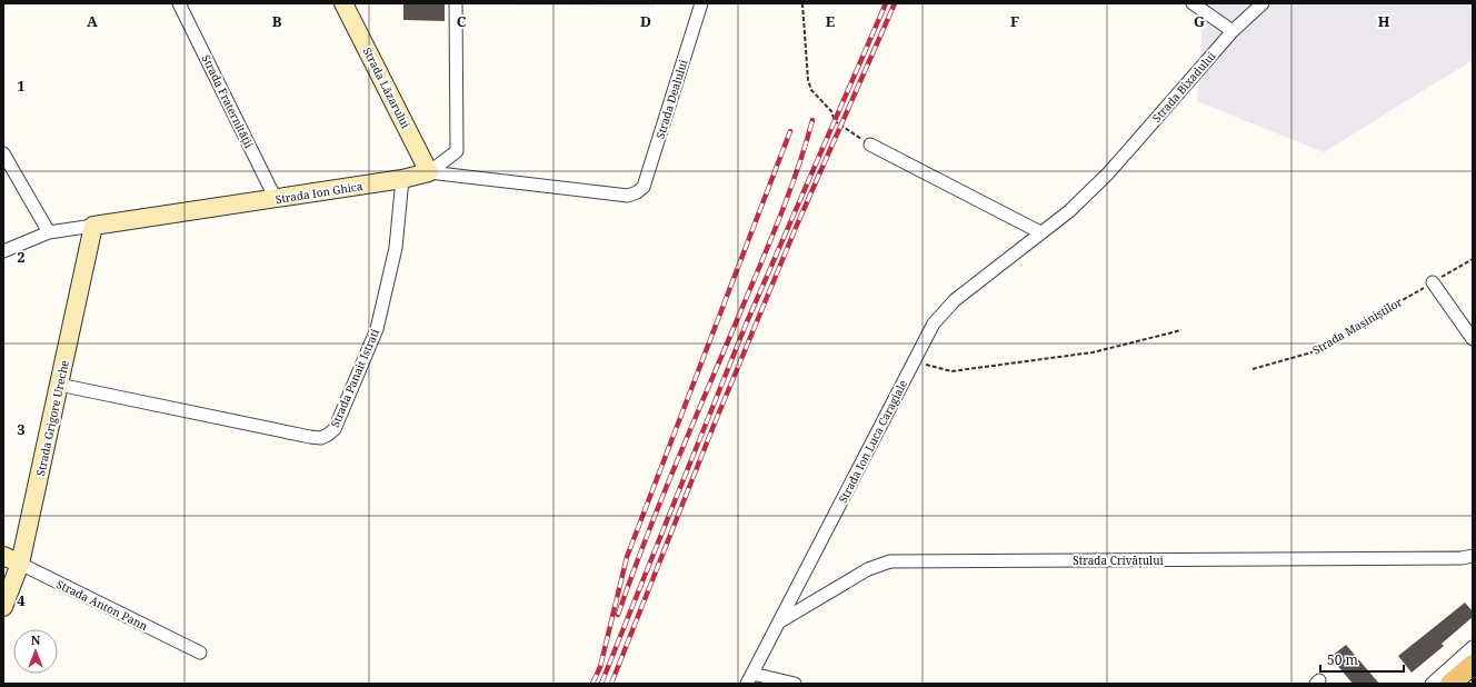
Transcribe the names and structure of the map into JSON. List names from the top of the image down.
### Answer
{
  "streets": {
    "street": [
      "Strada Bixadului",
      "Strada Lăzarului",
      "Strada Dealului",
      "Strada Fraternității",
      "Strada Ion Ghica",
      "Strada Panait Istrati",
      "Strada Grigore Ureche",
      "Strada Ion Luca Caragiale",
      "Strada Crivățului",
      "Strada Anton Pann"
    ],
    "path": ["Strada Mașiniștilor"]
  },
  "crossings": [
    ["Strada Bixadului", "Strada Ion Luca Caragiale"],
    ["Strada Lăzarului", "Strada Ion Ghica"],
    ["Strada Dealului", "Strada Ion Ghica"],
    ["Strada Fraternității", "Strada Ion Ghica"],
    ["Strada Ion Ghica", "Strada Panait Istrati"],
    ["Strada Ion Ghica", "Strada Grigore Ureche"],
    ["Strada Panait Istrati", "Strada Grigore Ureche"],
    ["Strada Grigore Ureche", "Strada Anton Pann"],
    ["Strada Ion Luca Caragiale", "Strada Crivățului"]
  ],
  "scale_bar": "50 m",
  "north": "top",
  "grid": {
    "columns": [
      "A",
      "B",
      "C",
      "D",
      "E",
      "F",
      "G",
      "H"
    ],
    "rows": [
      "1",
      "2",
      "3",
      "4"
    ]
  }
}
